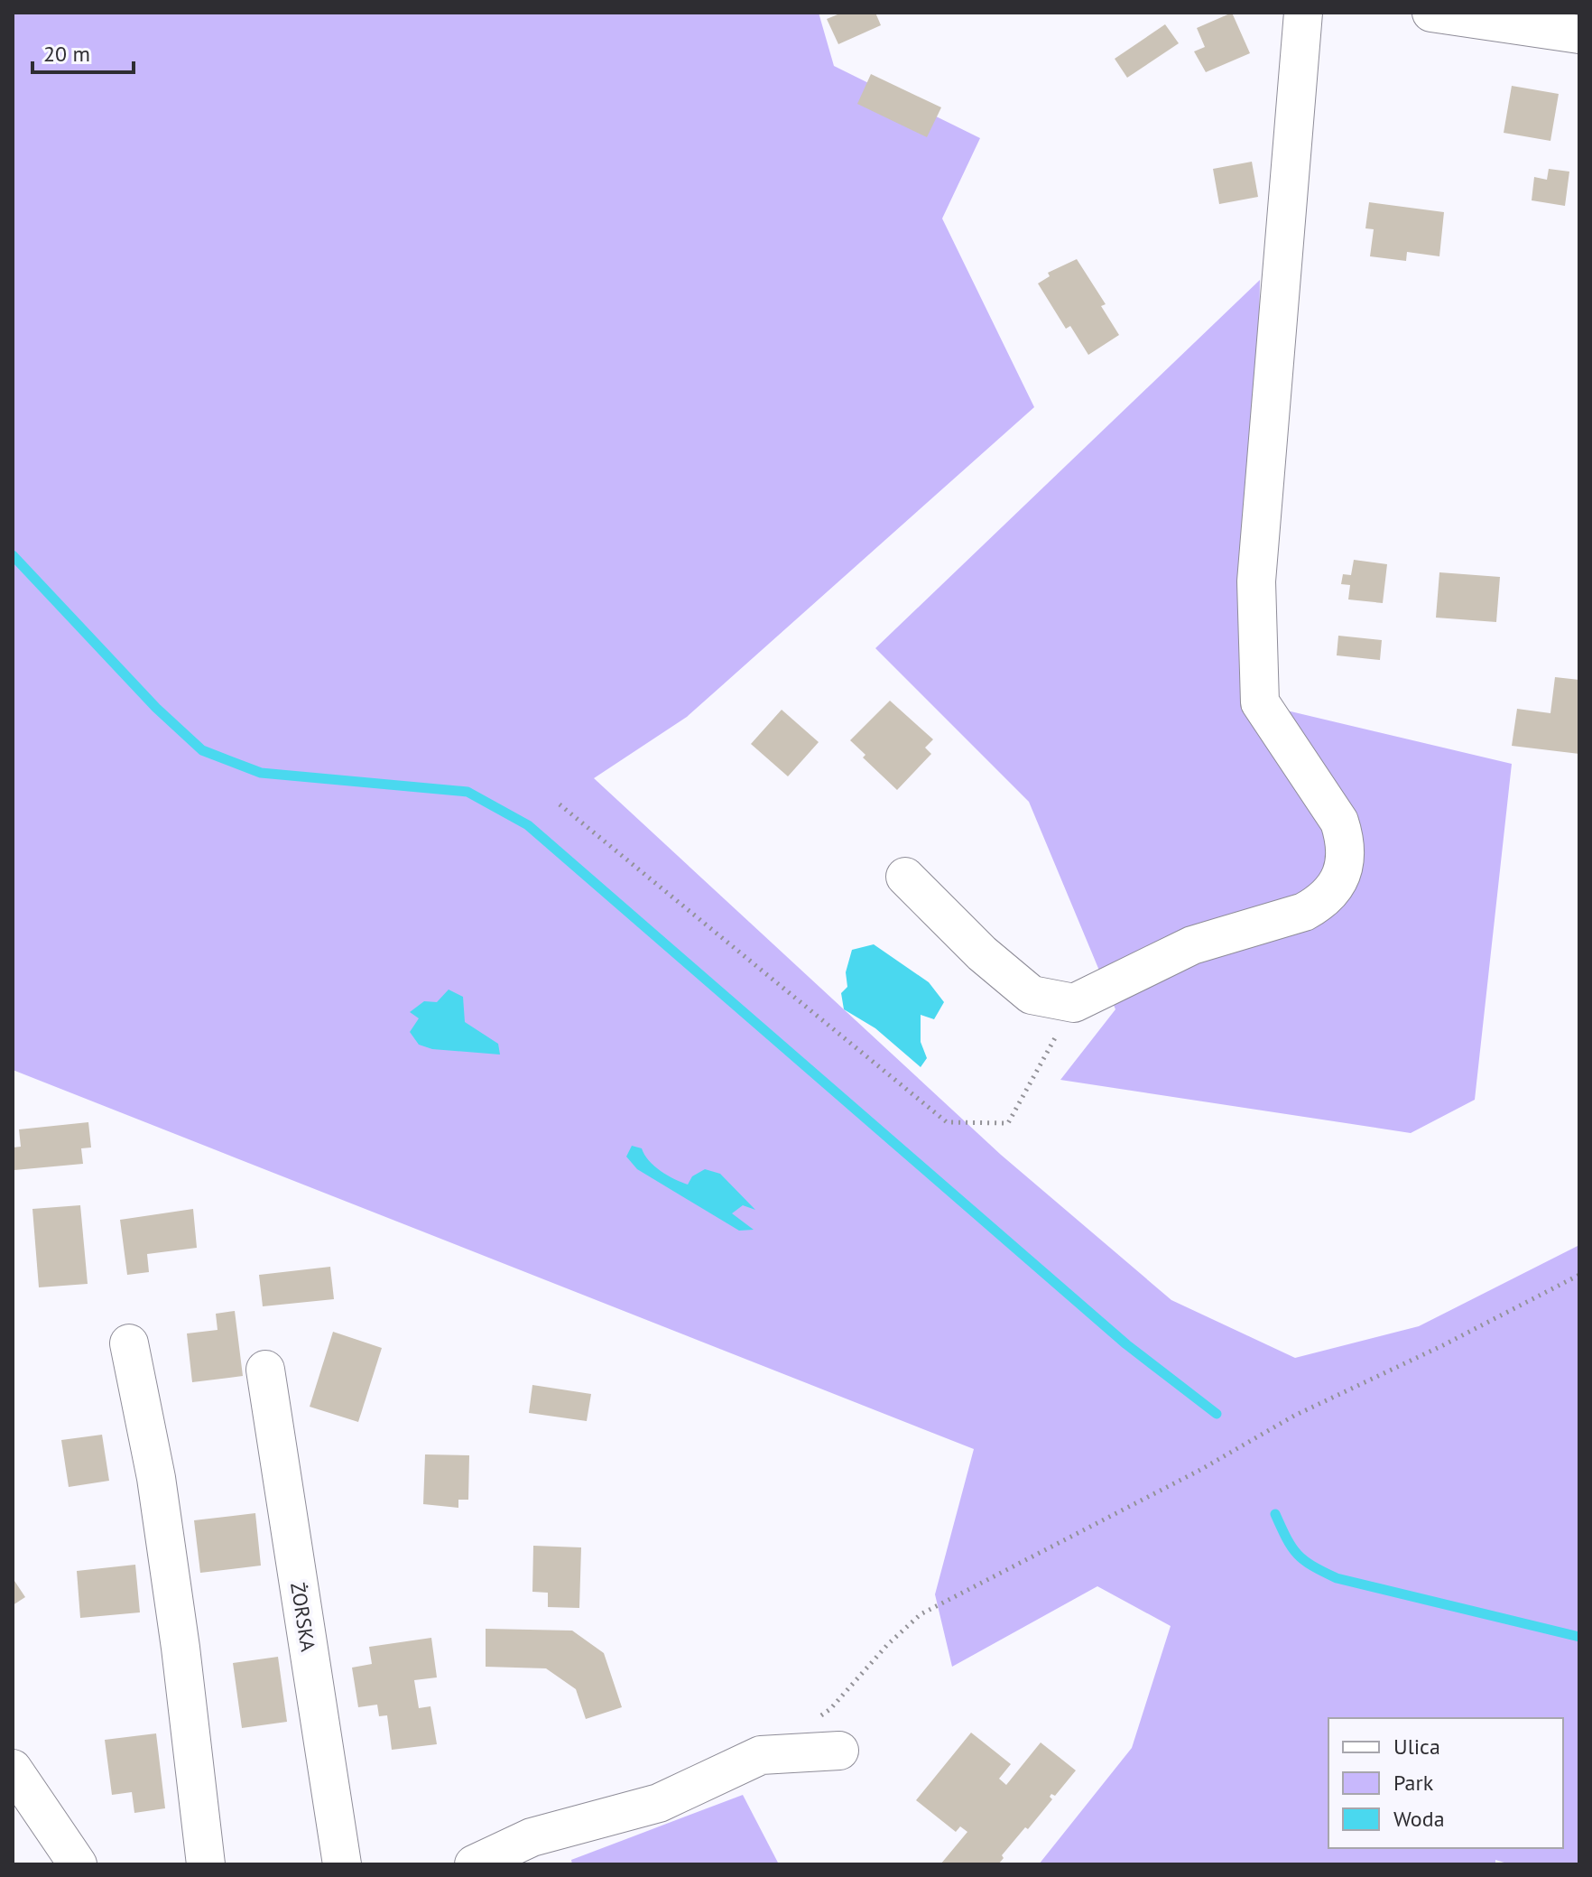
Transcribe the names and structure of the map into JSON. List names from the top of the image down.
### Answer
{
  "streets": {
    "street": ["ŻORSKA"]
  },
  "legend": ["Ulica", "Park", "Woda"],
  "scale_bar": "20 m"
}
